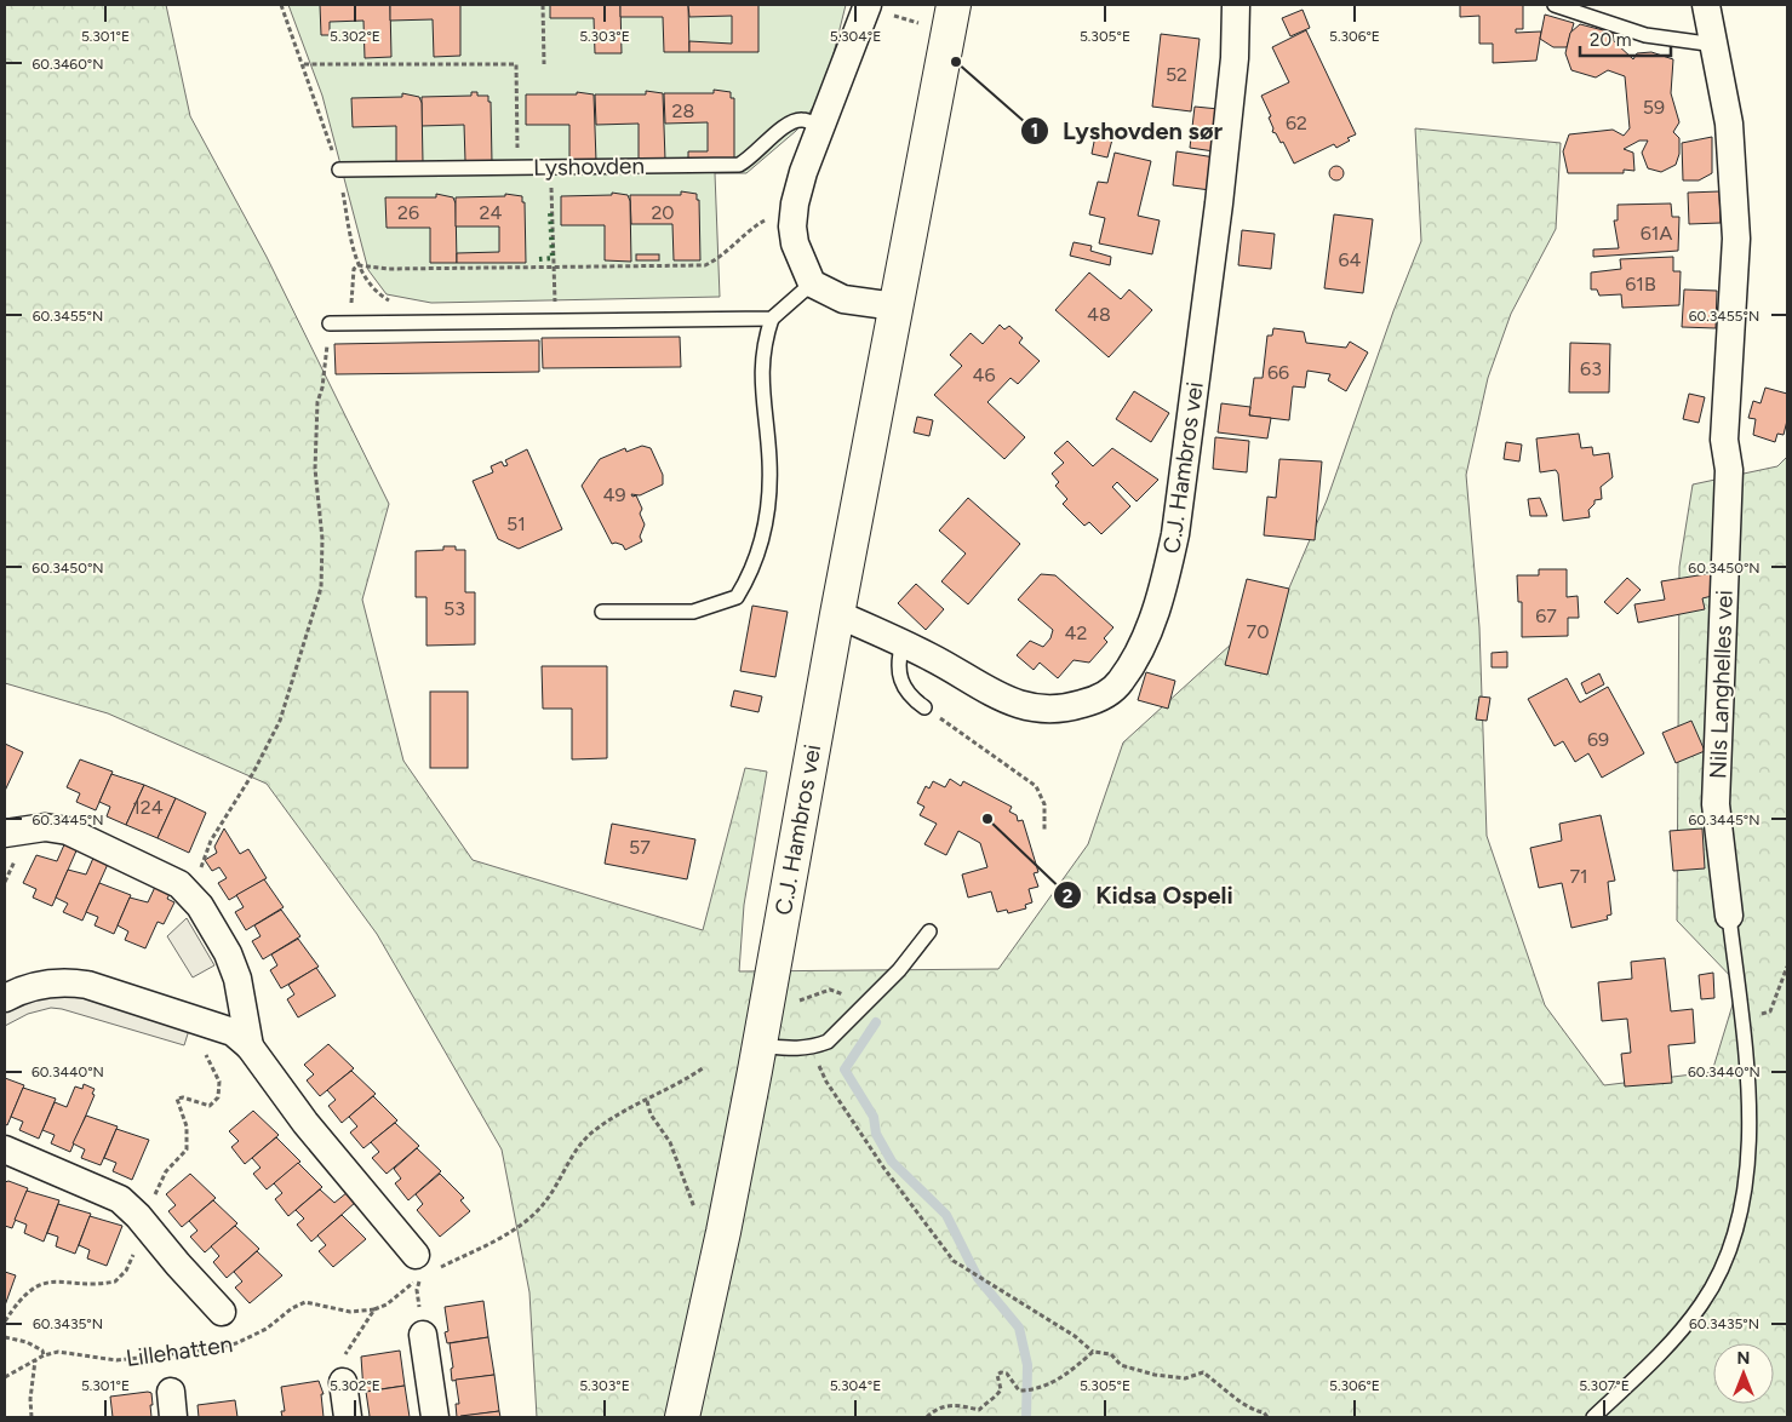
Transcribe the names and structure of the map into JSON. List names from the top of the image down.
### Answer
{
  "streets": {
    "main road": ["C.J. Hambros vei"],
    "street": ["Nils Langhelles vei", "Lillehatten"],
    "lane": ["Lyshovden"]
  },
  "places": ["Lyshovden sør", "Kidsa Ospeli"],
  "house_numbers": [
    "52",
    "59",
    "28",
    "62",
    "26",
    "24",
    "20",
    "61A",
    "64",
    "61B",
    "48",
    "63",
    "66",
    "46",
    "49",
    "51",
    "53",
    "67",
    "70",
    "42",
    "69",
    "124",
    "57",
    "71"
  ],
  "scale_bar": "20 m",
  "north": "top",
  "coordinates": [
    "5.301°E",
    "5.302°E",
    "5.303°E",
    "5.304°E",
    "5.305°E",
    "5.306°E",
    "60.3460°N",
    "60.3455°N",
    "60.3450°N",
    "60.3445°N",
    "60.3440°N",
    "60.3435°N",
    "5.307°E"
  ]
}
